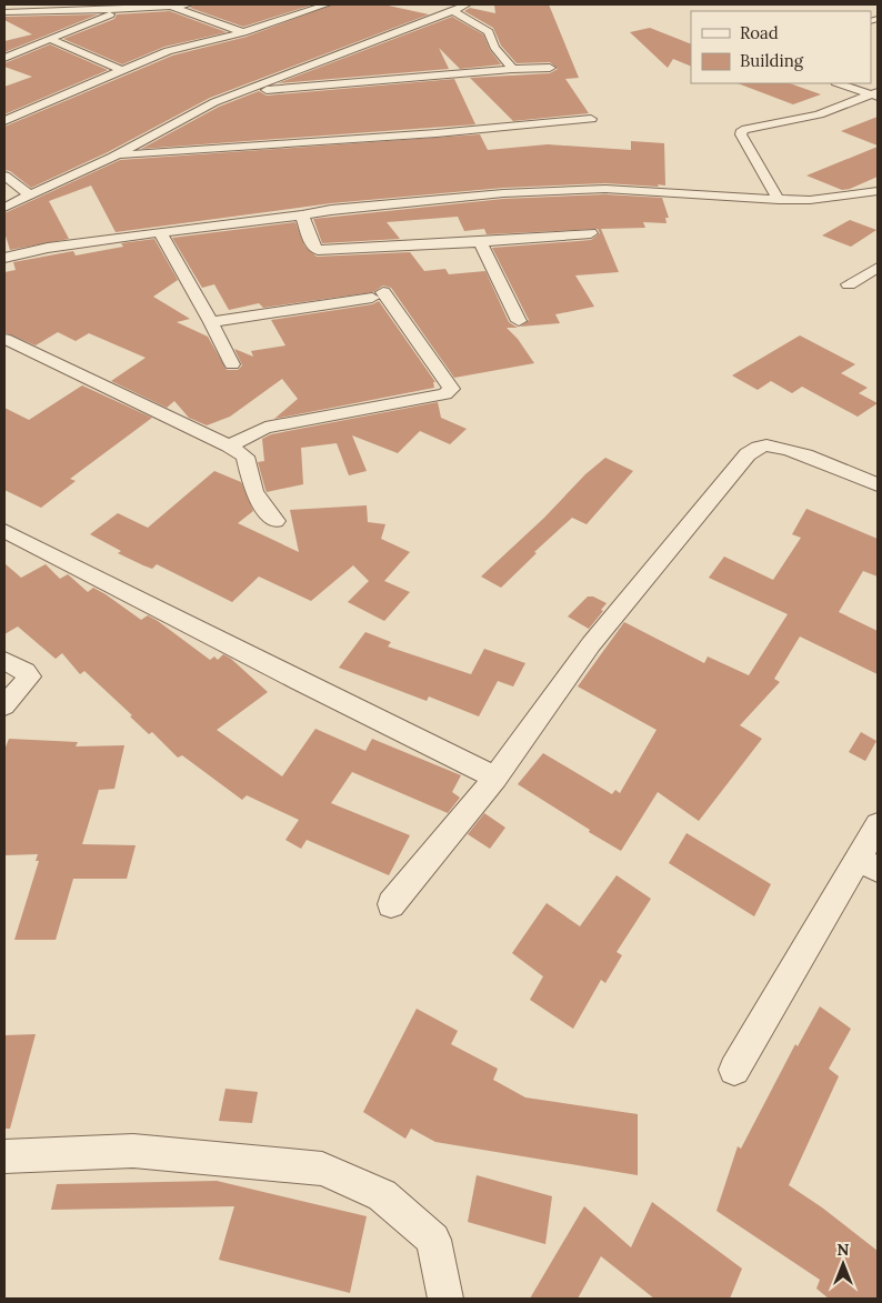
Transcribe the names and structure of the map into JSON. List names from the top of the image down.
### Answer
{
  "legend": ["Road", "Building"],
  "north": "top"
}
